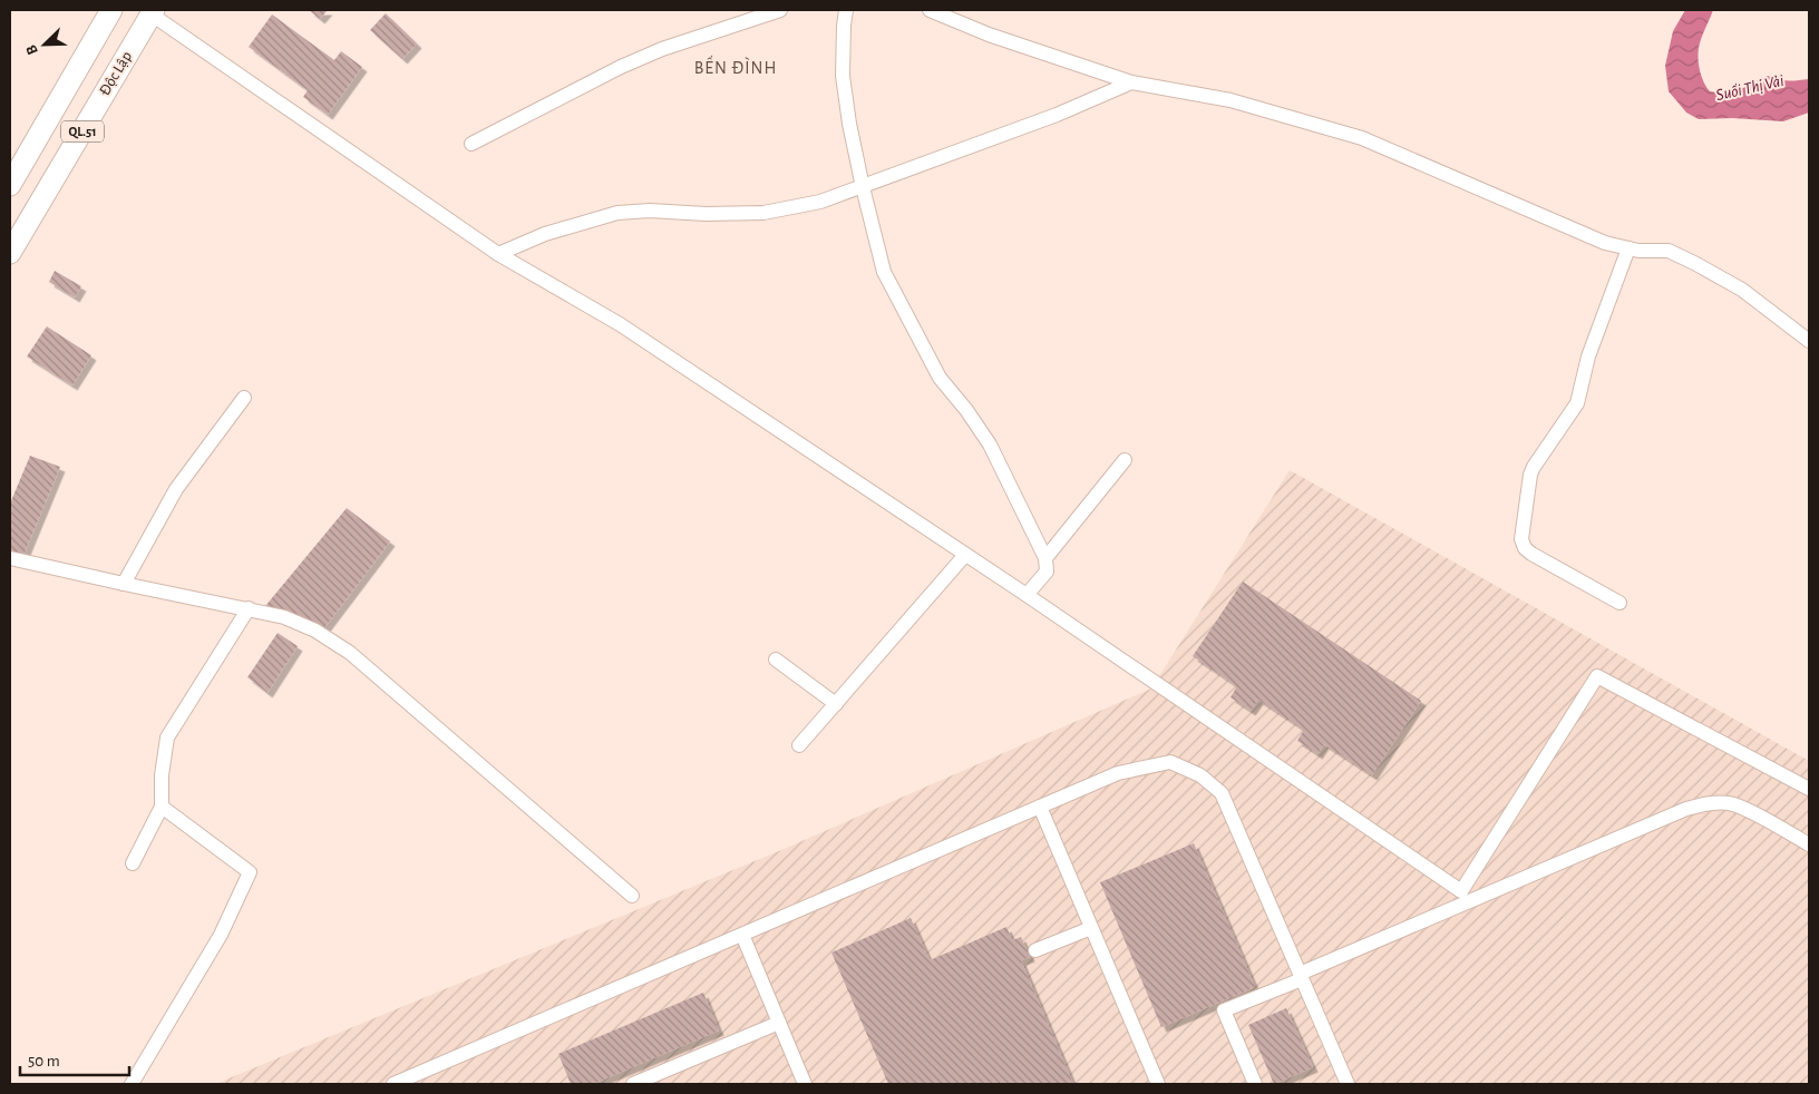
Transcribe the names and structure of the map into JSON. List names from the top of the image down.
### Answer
{
  "streets": {
    "highway": ["Độc Lập", "QL.51"]
  },
  "districts": ["BẾN ĐÌNH"],
  "water": ["Suối Thị Vải"],
  "scale_bar": "50 m",
  "north": "bottom left"
}
